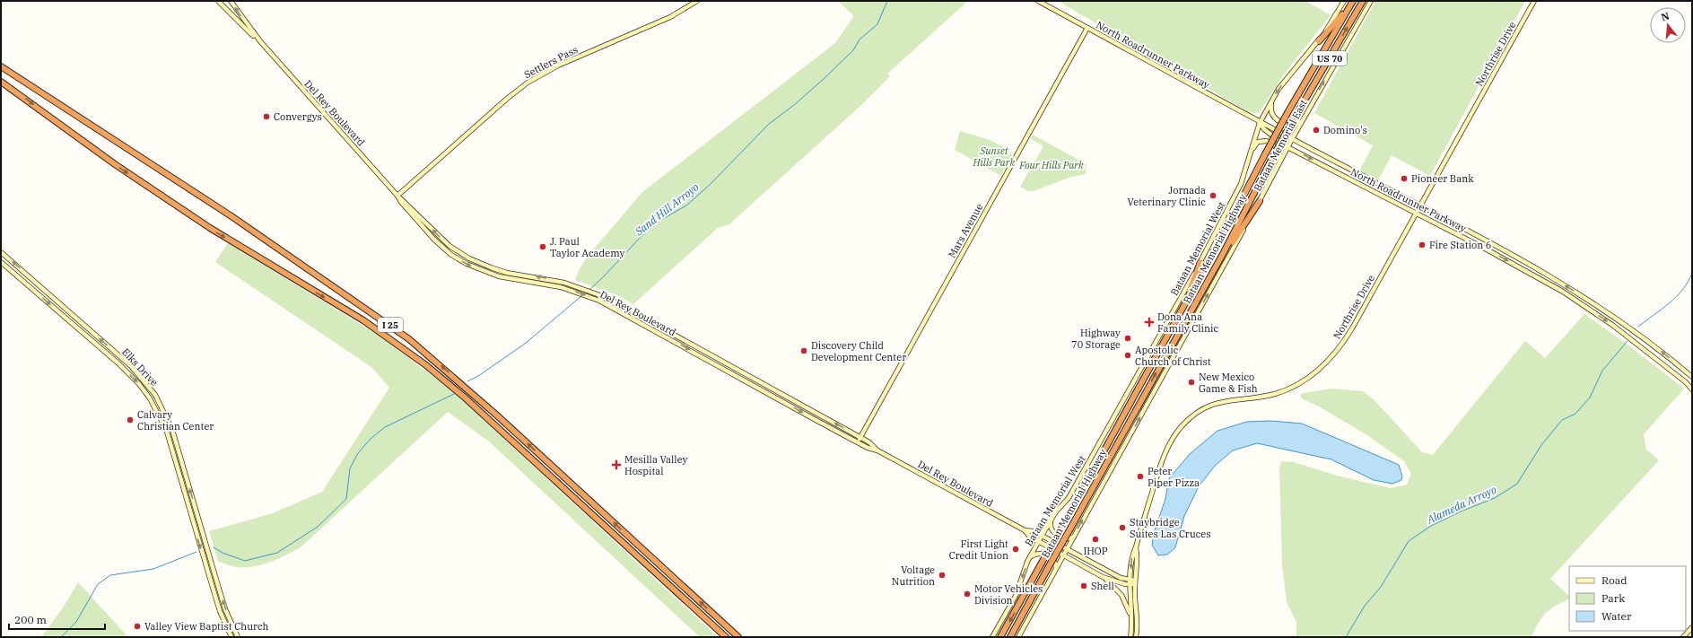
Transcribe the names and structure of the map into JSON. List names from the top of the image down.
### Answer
{
  "streets": {
    "highway": ["US 70", "Bataan Memorial Highway", "I 25"],
    "main road": [
      "Northrise Drive",
      "North Roadrunner Parkway",
      "Settlers Pass",
      "Del Rey Boulevard",
      "Bataan Memorial East",
      "Mars Avenue",
      "Bataan Memorial West",
      "Elks Drive"
    ]
  },
  "crossings": [
    ["Northrise Drive", "North Roadrunner Parkway"],
    ["Northrise Drive", "Del Rey Boulevard"],
    ["North Roadrunner Parkway", "Bataan Memorial East"],
    ["North Roadrunner Parkway", "Mars Avenue"],
    ["North Roadrunner Parkway", "Bataan Memorial West"],
    ["Settlers Pass", "Del Rey Boulevard"],
    ["Del Rey Boulevard", "Bataan Memorial East"],
    ["Del Rey Boulevard", "Mars Avenue"],
    ["Del Rey Boulevard", "Bataan Memorial West"]
  ],
  "one_way": ["Bataan Memorial East"],
  "water": ["Sand Hill Arroyo", "Alameda Arroyo"],
  "parks": ["Sunset Hills Park", "Four Hills Park"],
  "places": {
    "other": [
      "Convergys",
      "Domino's",
      "Pioneer Bank",
      "Jornada Veterinary Clinic",
      "Fire Station 6",
      "J. Paul Taylor Academy",
      "Highway 70 Storage",
      "Discovery Child Development Center",
      "Apostolic Church of Christ",
      "New Mexico Game & Fish",
      "Calvary Christian Center",
      "Peter Piper Pizza",
      "Staybridge Suites Las Cruces",
      "IHOP",
      "First Light Credit Union",
      "Voltage Nutrition",
      "Shell",
      "Motor Vehicles Division",
      "Valley View Baptist Church"
    ],
    "health": ["Dona Ana Family Clinic", "Mesilla Valley Hospital"]
  },
  "legend": ["Road", "Park", "Water"],
  "scale_bar": "200 m",
  "north": "top"
}
